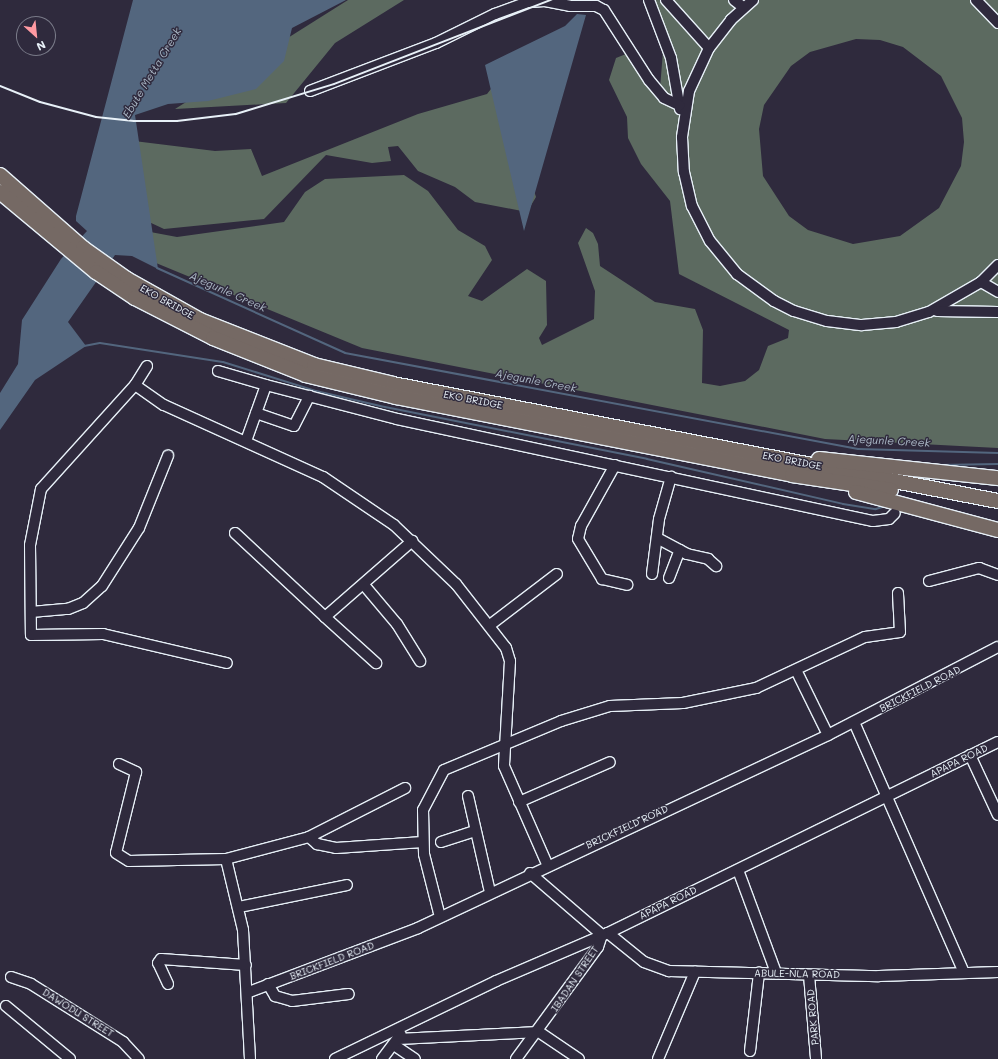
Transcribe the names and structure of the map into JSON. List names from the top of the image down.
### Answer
{
  "streets": {
    "highway": ["EKO BRIDGE"],
    "street": [
      "BRICKFIELD ROAD",
      "APAPA ROAD",
      "ABULE-NLA ROAD",
      "IBADAN STREET",
      "DAWODU STREET",
      "PARK ROAD"
    ]
  },
  "crossings": [
    ["BRICKFIELD ROAD", "IBADAN STREET"],
    ["APAPA ROAD", "ABULE-NLA ROAD"],
    ["APAPA ROAD", "IBADAN STREET"],
    ["ABULE-NLA ROAD", "IBADAN STREET"],
    ["ABULE-NLA ROAD", "PARK ROAD"]
  ],
  "water": ["Ebute Metta Creek", "Ajegunle Creek"],
  "north": "bottom right"
}
